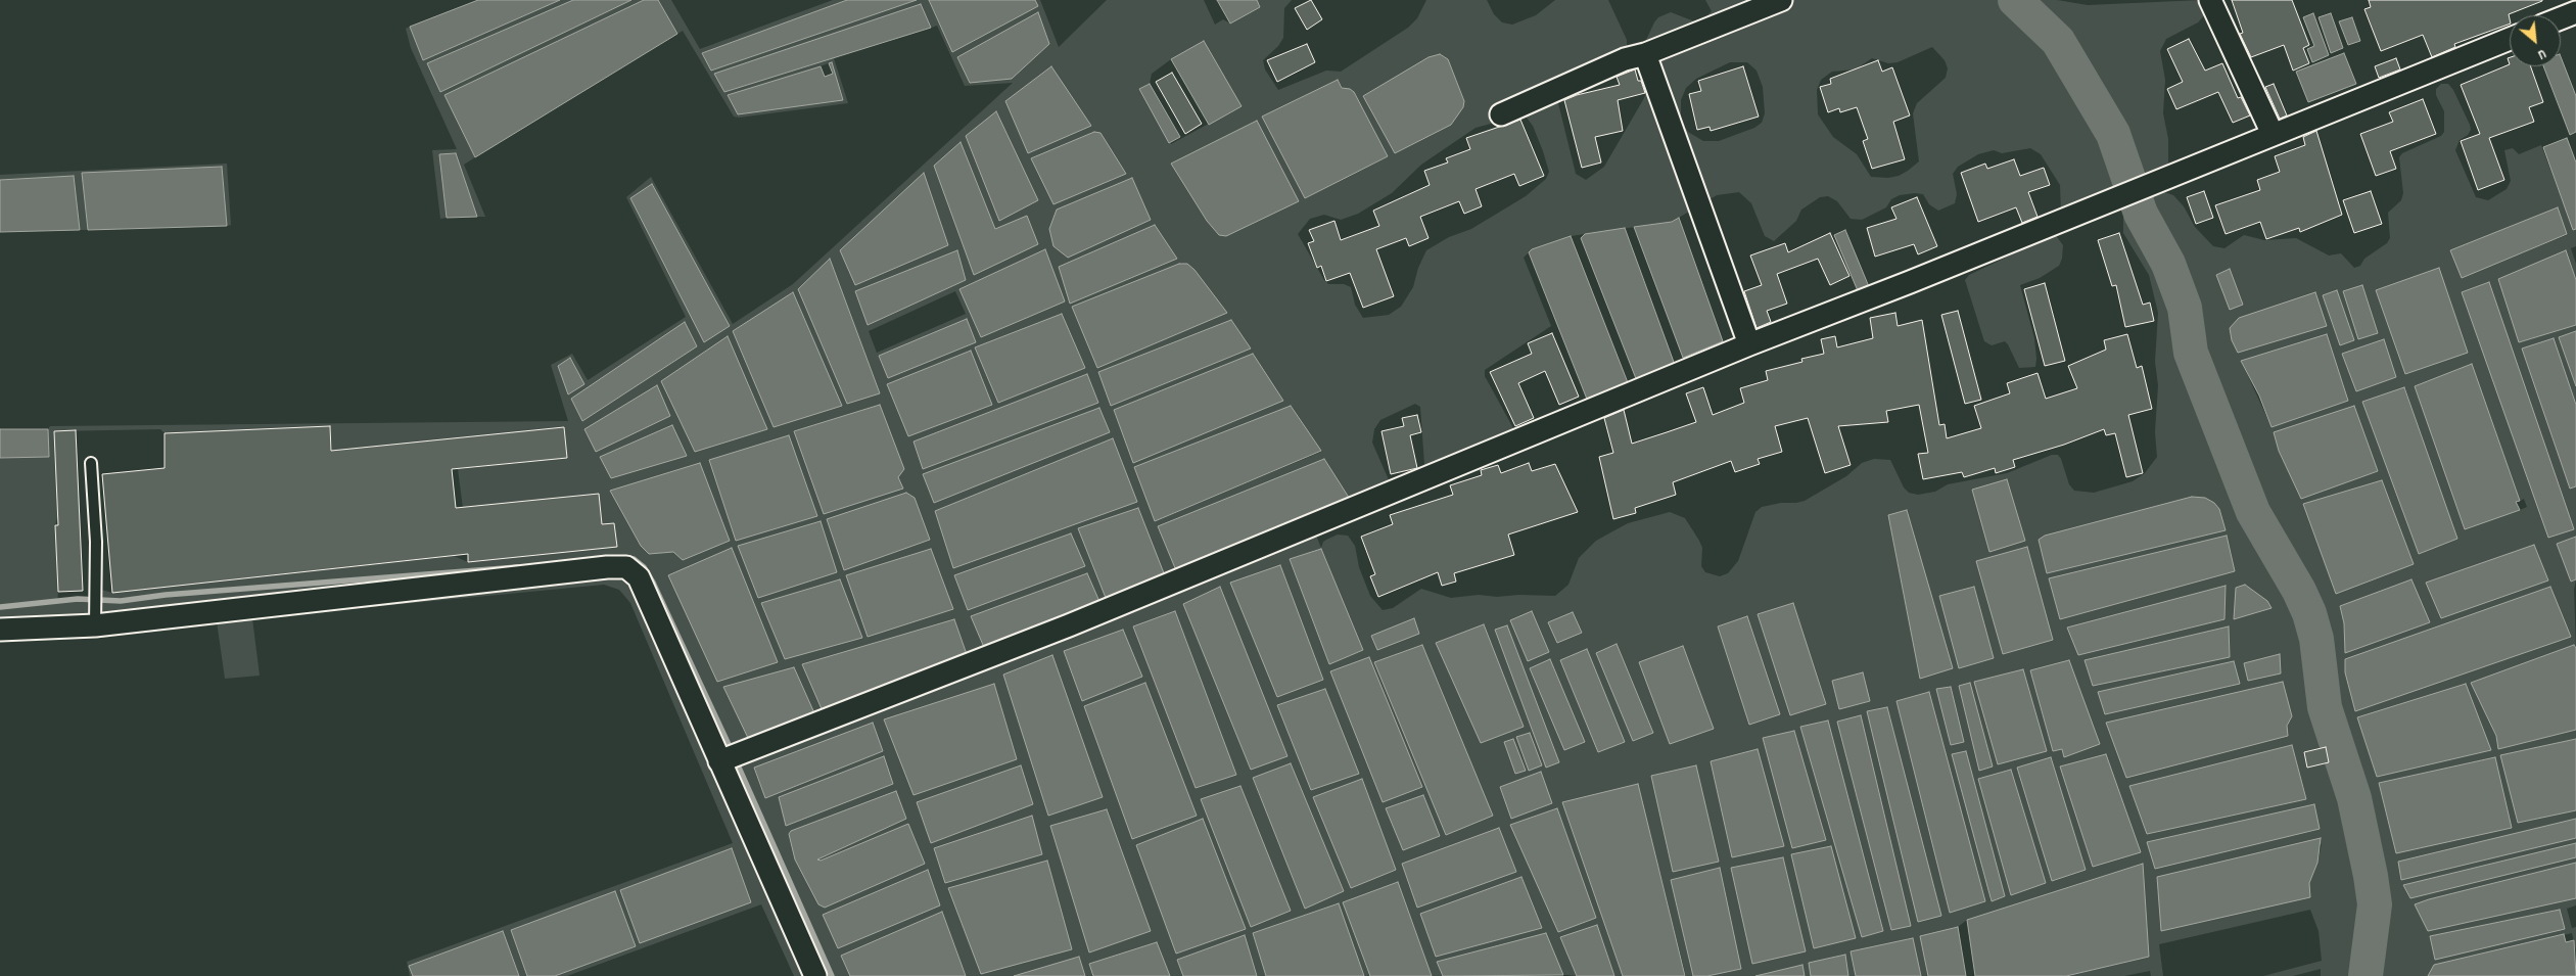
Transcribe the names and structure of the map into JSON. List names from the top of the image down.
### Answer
{
  "north": "bottom right"
}
